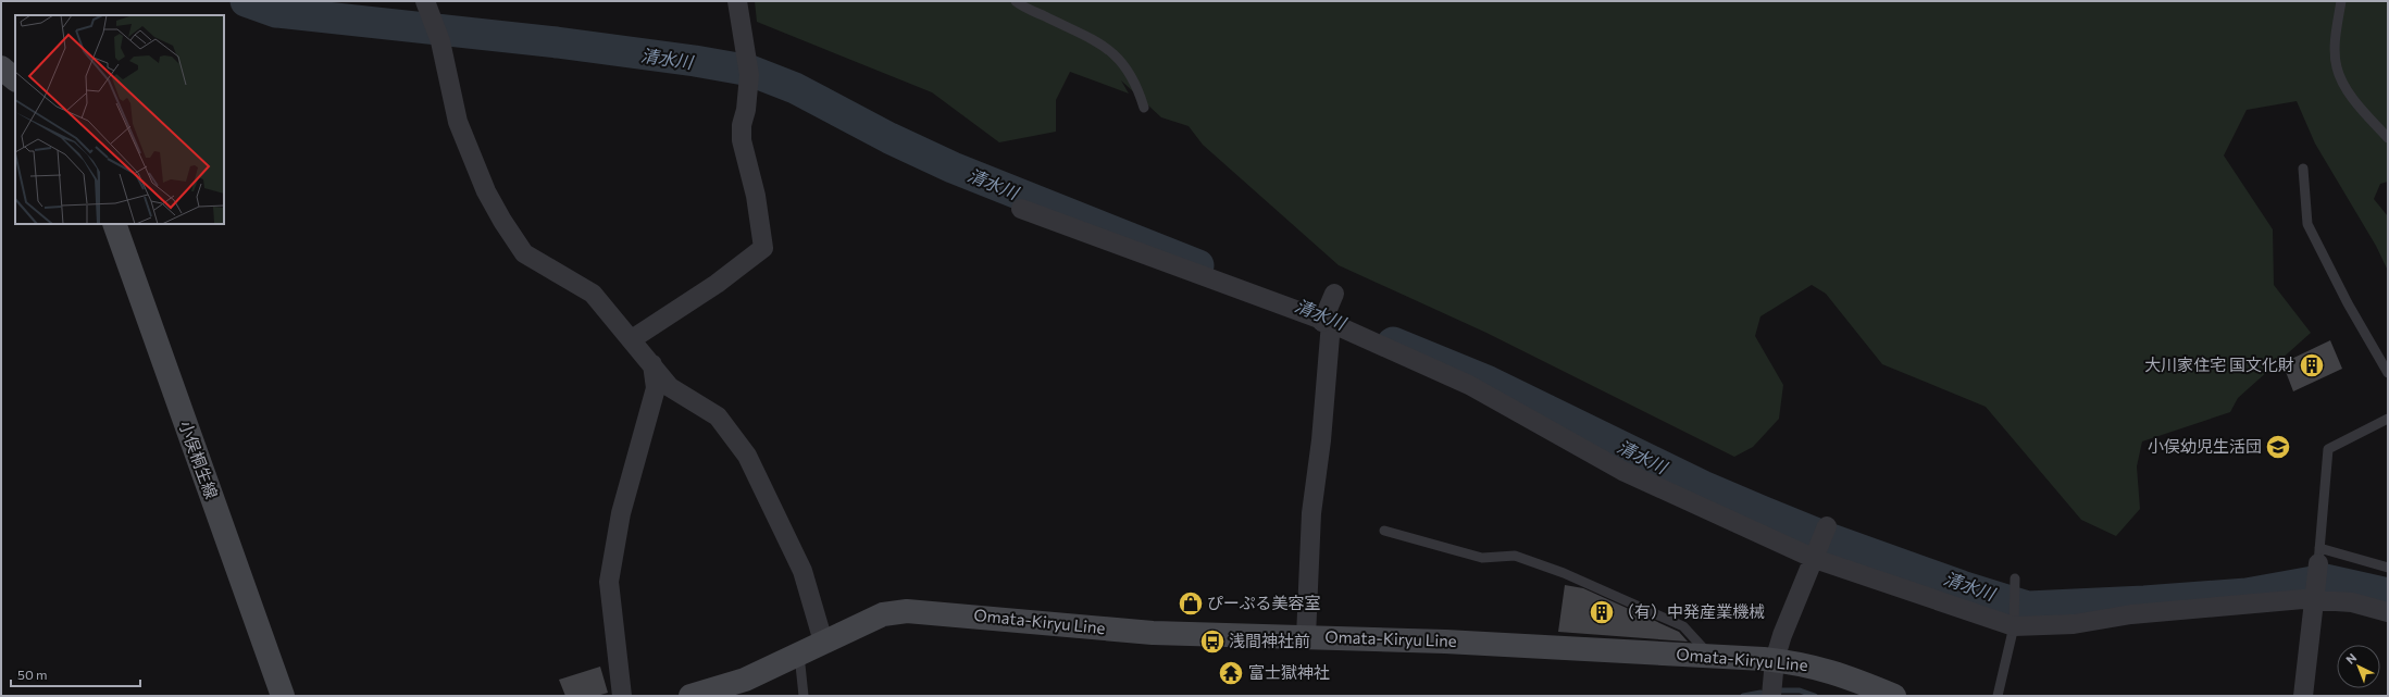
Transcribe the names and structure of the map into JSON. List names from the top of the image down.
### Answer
{
  "streets": {
    "main road": ["小俣桐生線", "Omata-Kiryu Line"]
  },
  "water": ["清水川"],
  "places": {
    "building": ["大川家住宅 国文化財", "（有）中発産業機械"],
    "school or university": ["小俣幼児生活団"],
    "shop": ["ぴーぷる美容室"],
    "bus stop": ["浅間神社前"],
    "temple": ["富士獄神社"]
  },
  "scale_bar": "50 m",
  "north": "top left"
}
